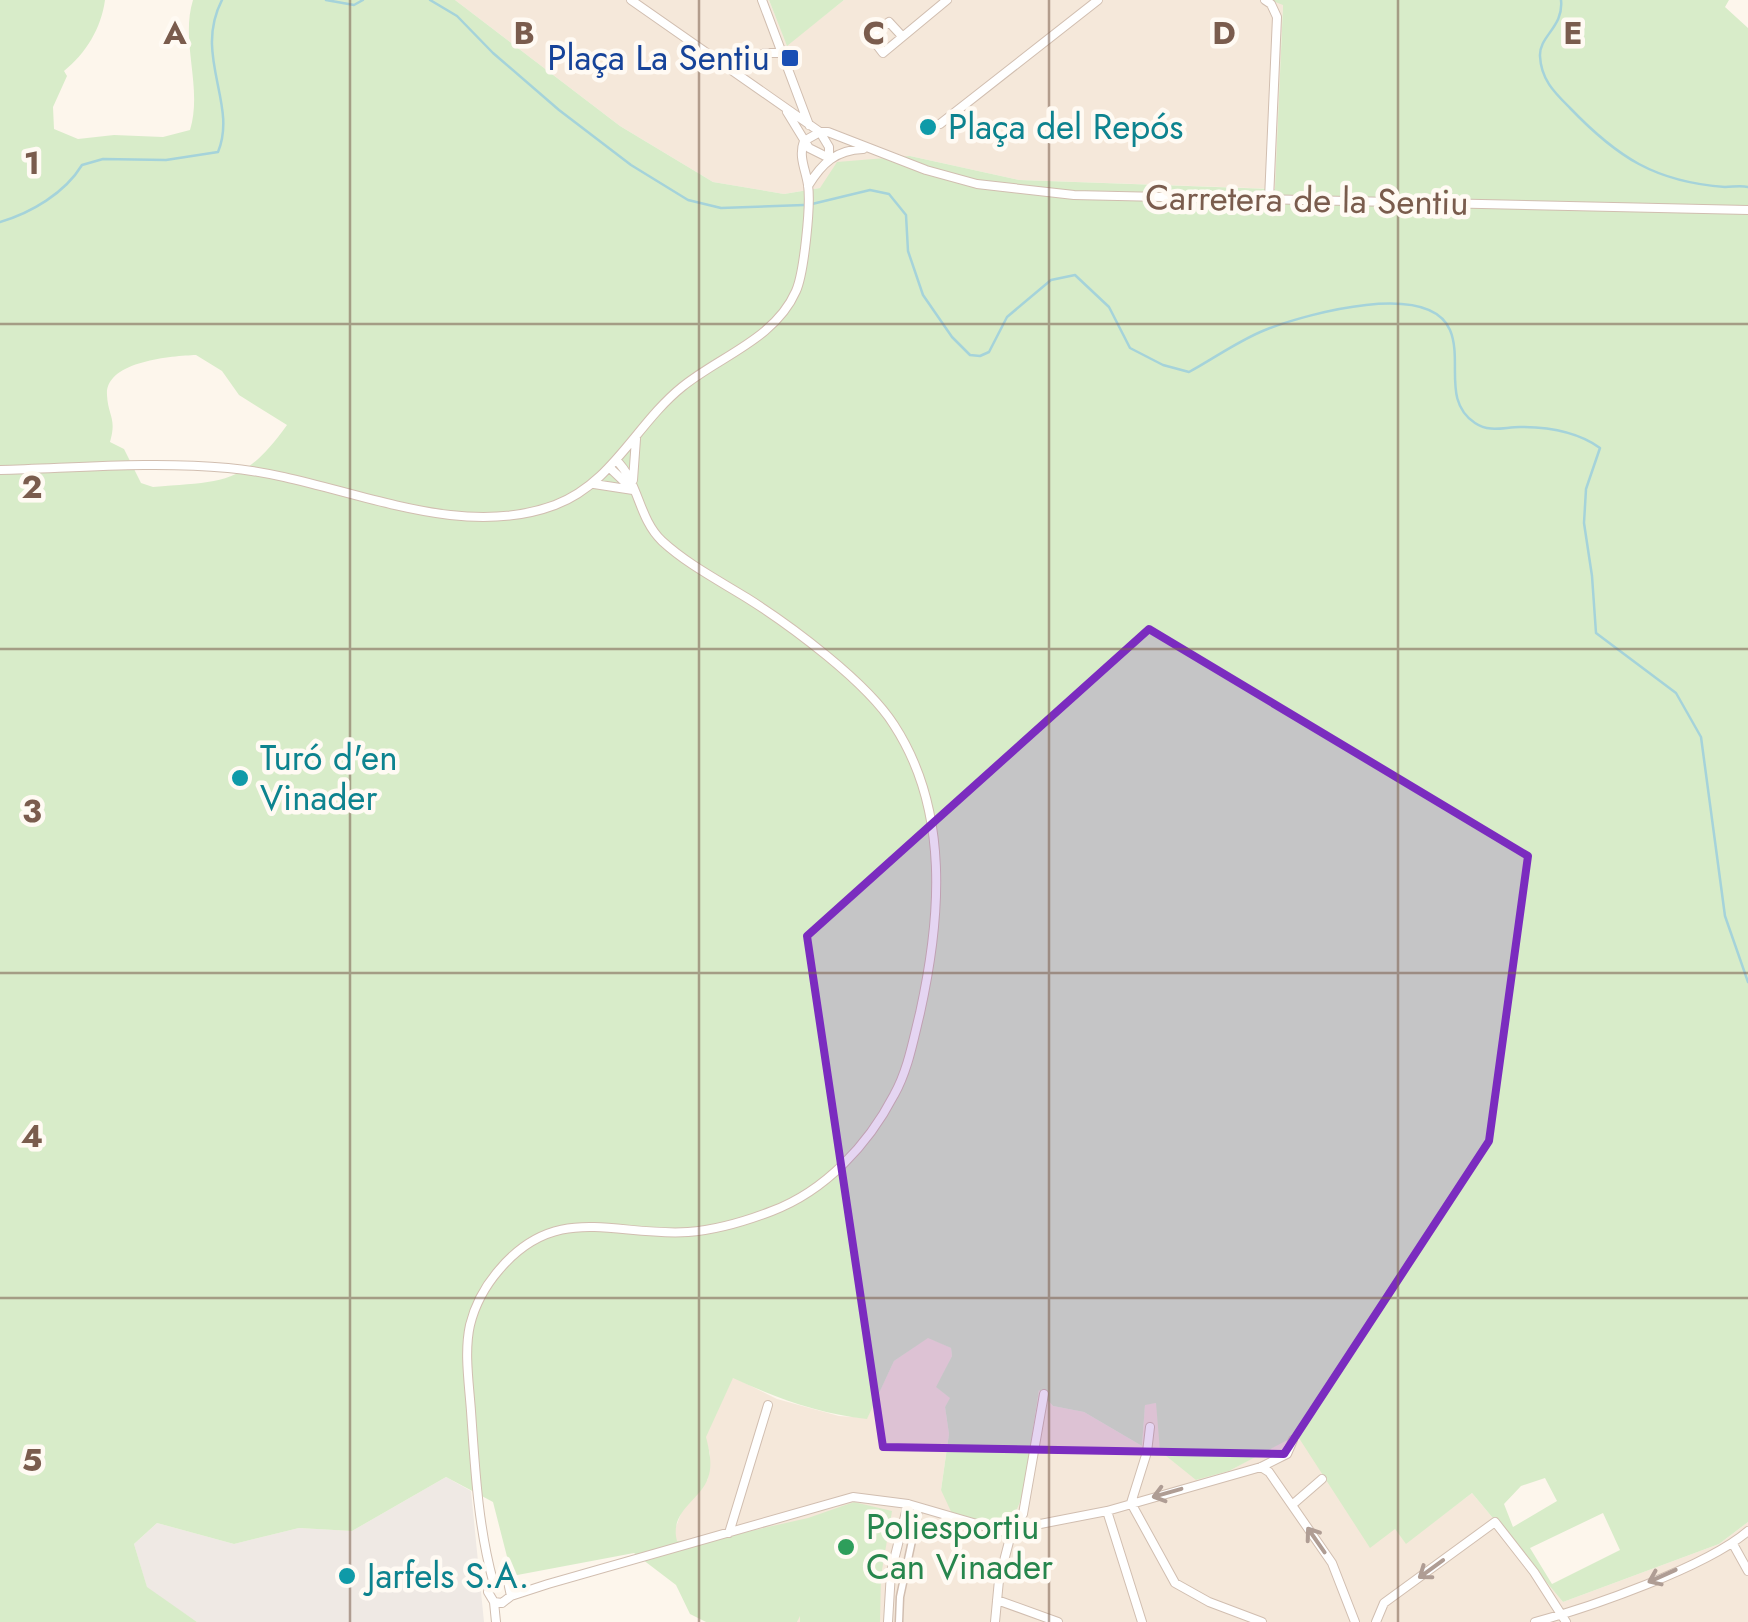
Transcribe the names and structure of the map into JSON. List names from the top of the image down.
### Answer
{
  "streets": {
    "street": ["Carretera de la Sentiu"]
  },
  "places": {
    "transit": ["Plaça La Sentiu"],
    "other": [
      "Plaça del Repós",
      "Turó d'en Vinader",
      "Poliesportiu Can Vinader",
      "Jarfels S.A."
    ]
  },
  "grid": {
    "columns": [
      "A",
      "B",
      "C",
      "D",
      "E"
    ],
    "rows": [
      "1",
      "2",
      "3",
      "4",
      "5"
    ]
  }
}
